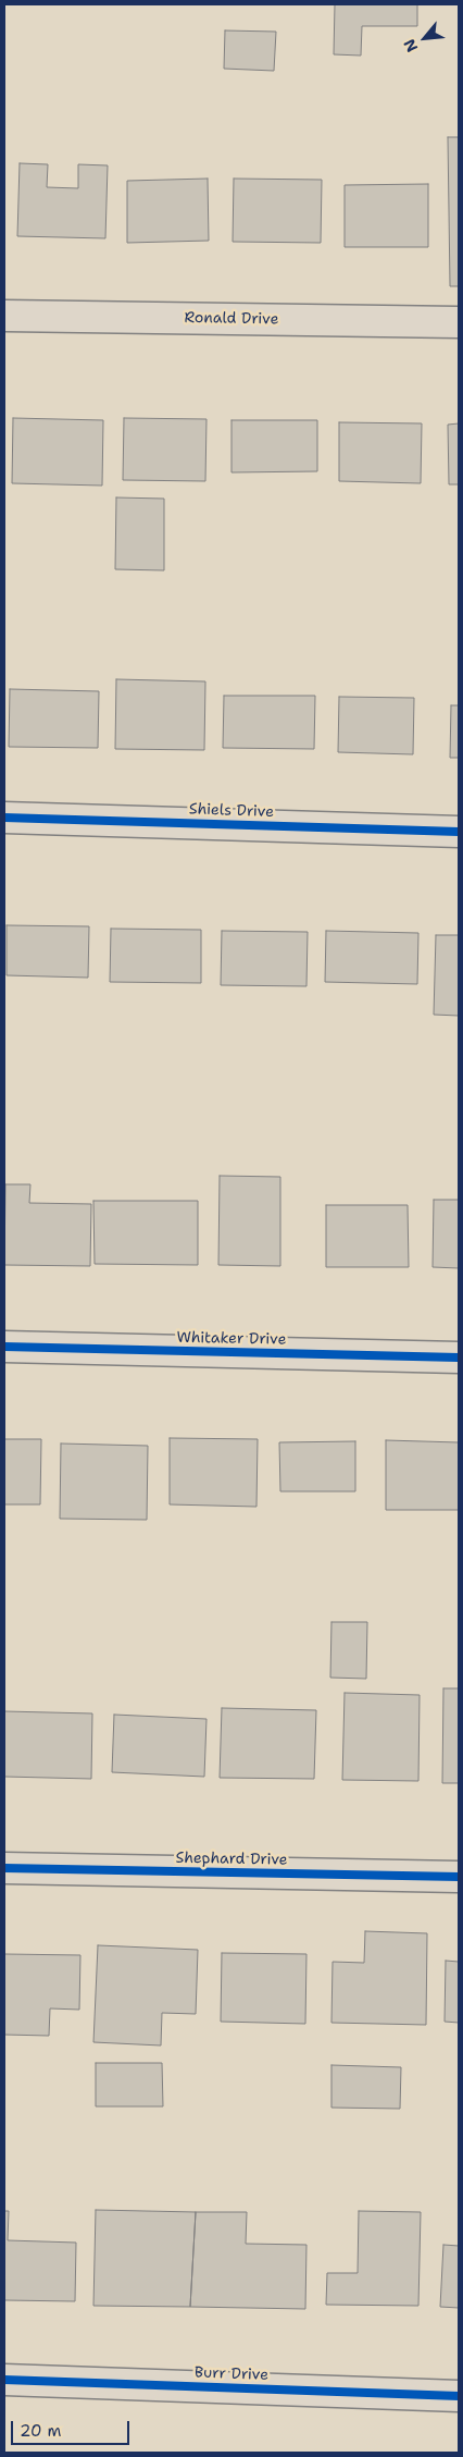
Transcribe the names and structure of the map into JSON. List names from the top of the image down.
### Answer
{
  "streets": {
    "street": [
      "Ronald Drive",
      "Shiels Drive",
      "Whitaker Drive",
      "Shephard Drive",
      "Burr Drive"
    ]
  },
  "scale_bar": "20 m",
  "north": "bottom left"
}
